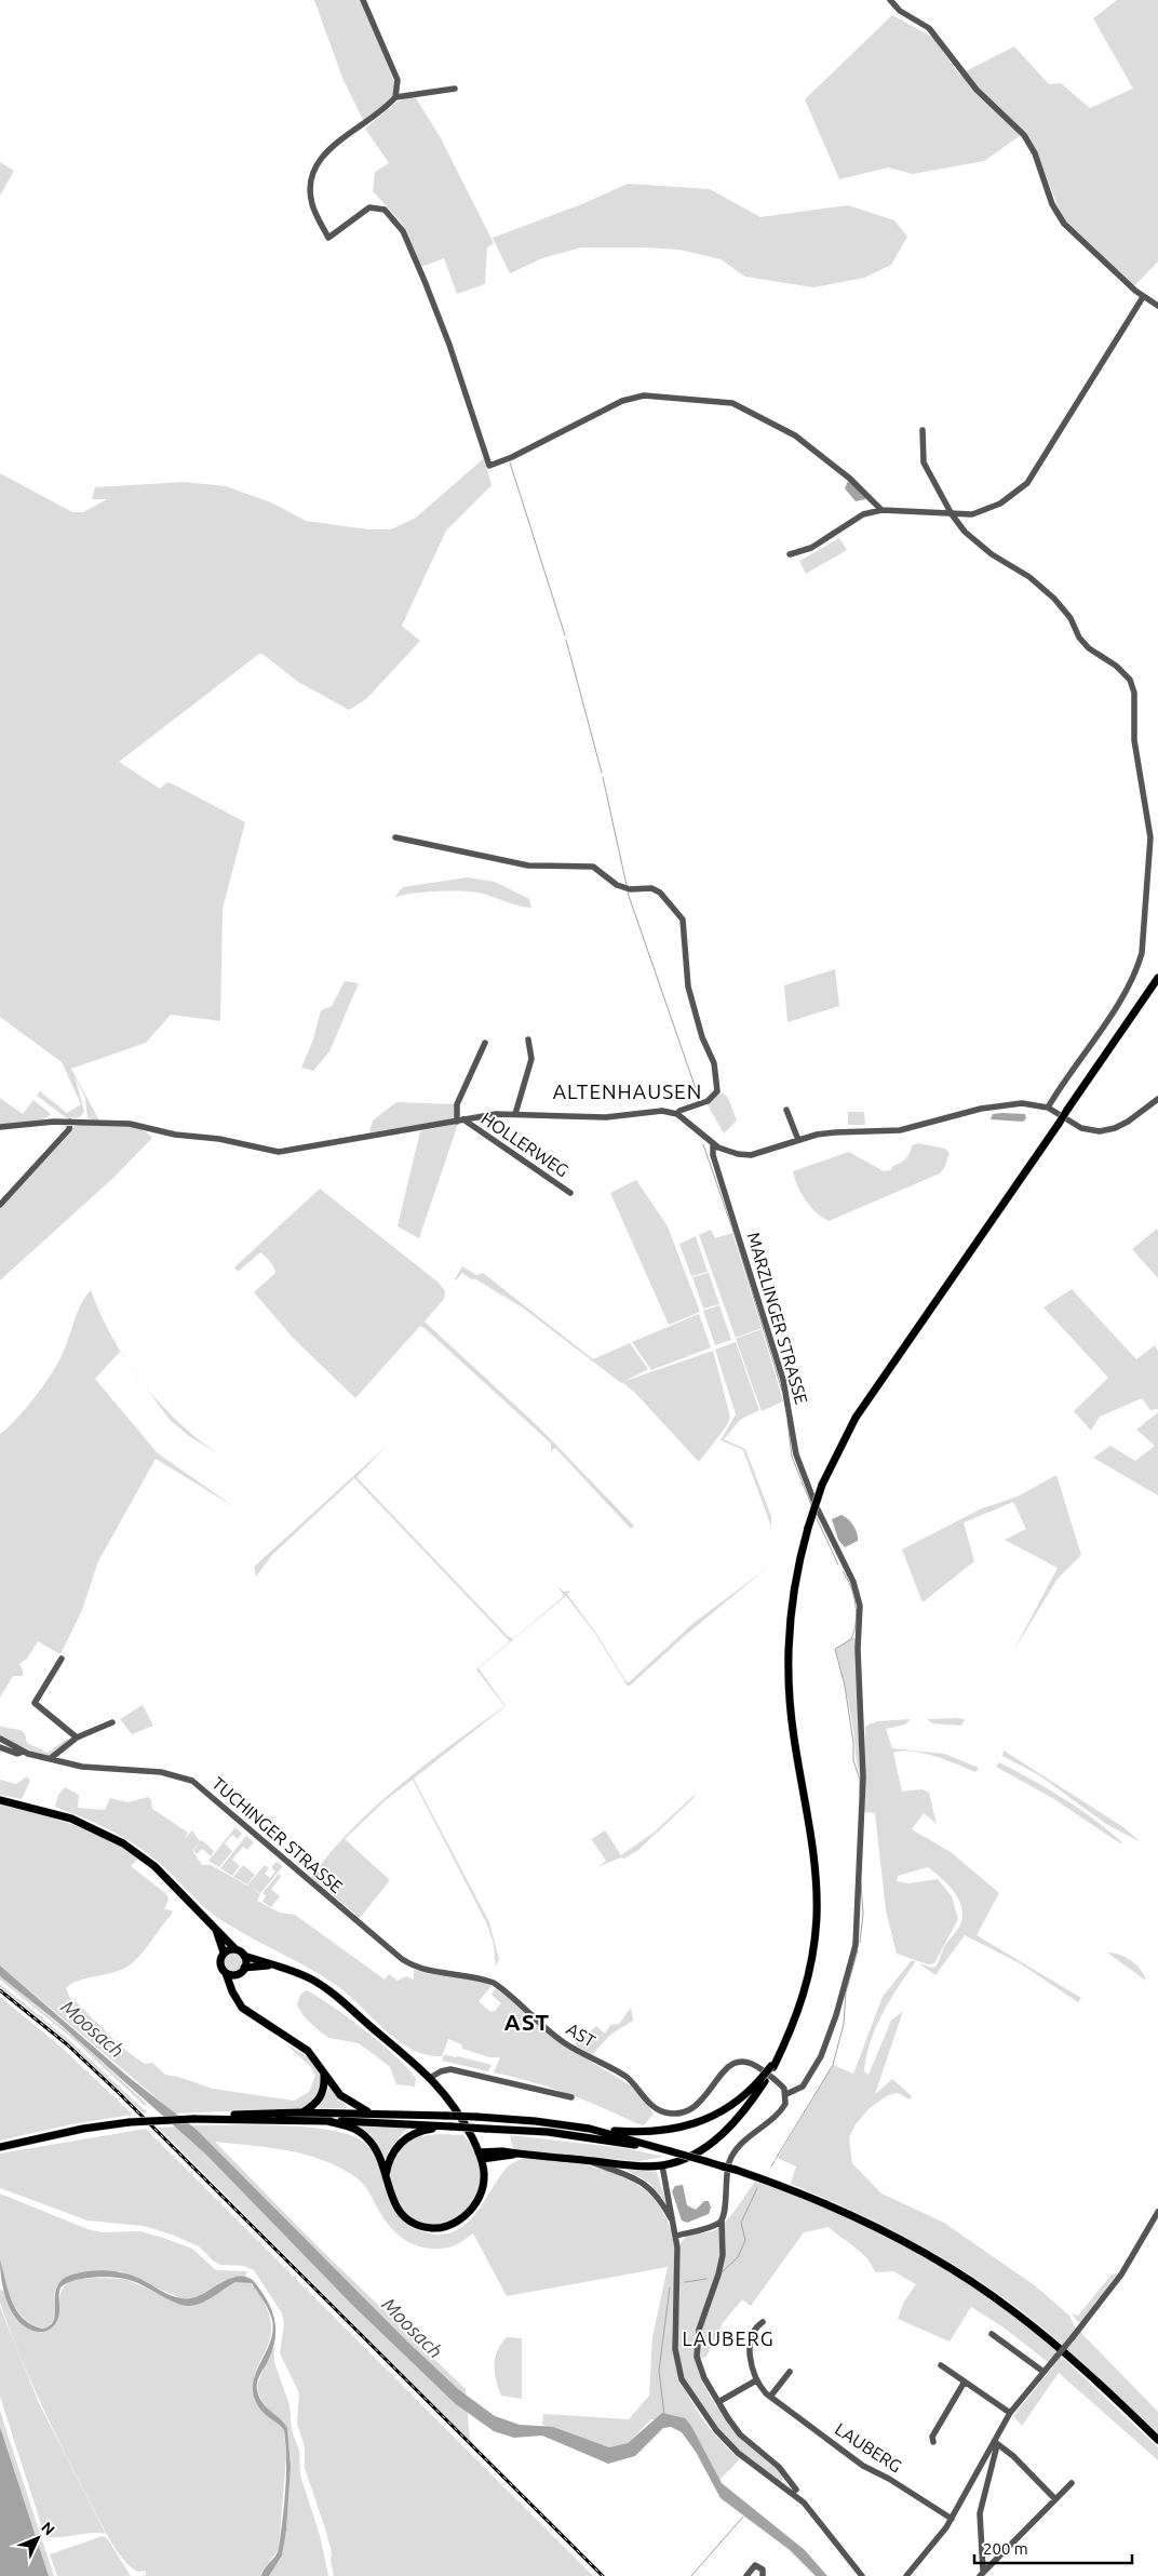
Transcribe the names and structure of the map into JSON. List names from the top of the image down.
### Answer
{
  "streets": {
    "street": [
      "HOLLERWEG",
      "MARZLINGER STRASSE",
      "TUCHINGER STRASSE",
      "AST",
      "LAUBERG"
    ]
  },
  "crossings": [
    ["MARZLINGER STRASSE", "AST"],
    ["TUCHINGER STRASSE", "AST"]
  ],
  "districts": ["ALTENHAUSEN", "AST", "LAUBERG"],
  "water": ["Moosach"],
  "scale_bar": "200 m",
  "north": "top right"
}
